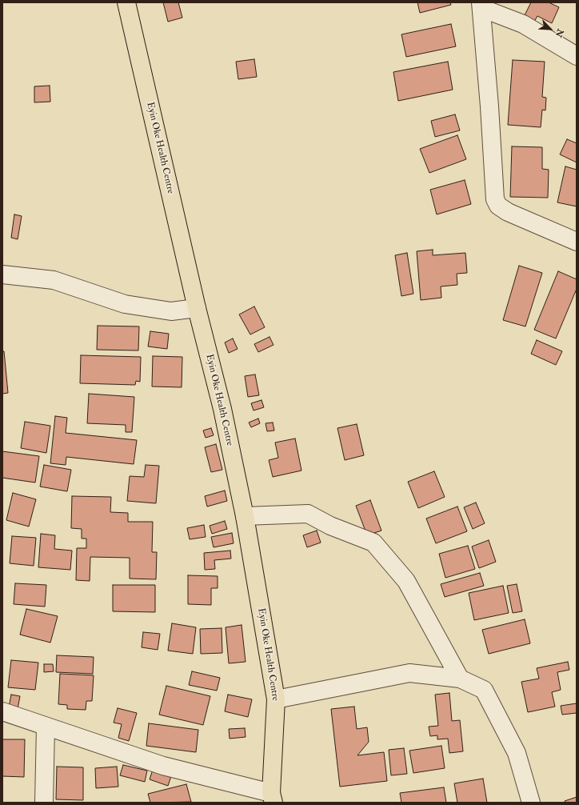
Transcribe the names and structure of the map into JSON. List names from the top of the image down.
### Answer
{
  "streets": {
    "main road": ["Eyin Oke Health Centre"]
  },
  "north": "bottom right"
}
